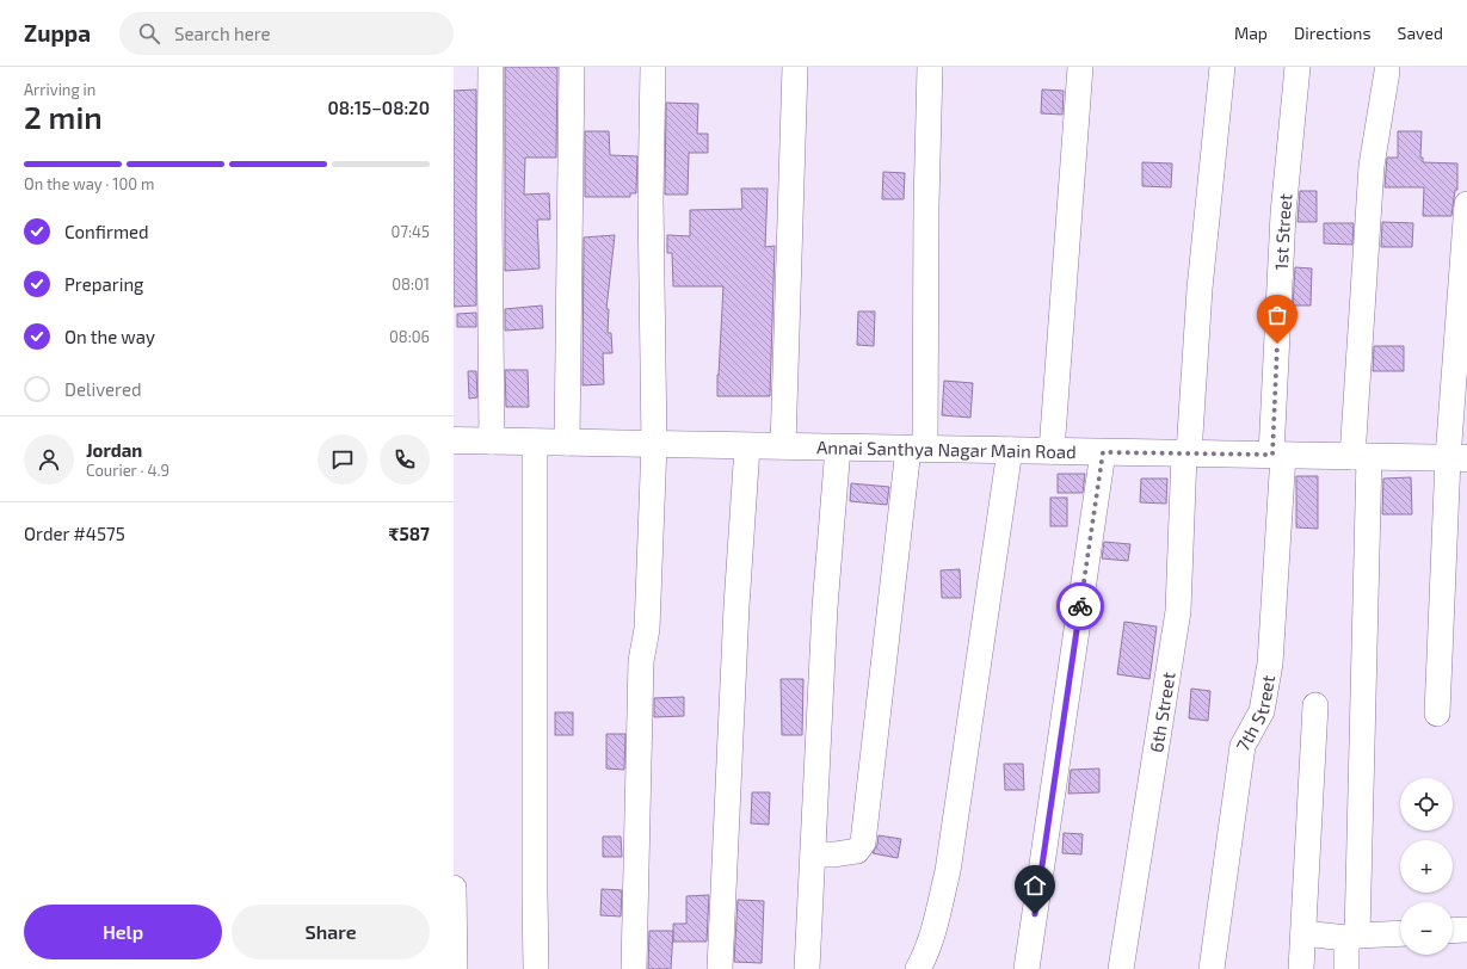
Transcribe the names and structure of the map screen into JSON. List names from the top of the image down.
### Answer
{
  "streets": {
    "street": [
      "1st Street",
      "Annai Santhya Nagar Main Road",
      "6th Street",
      "7th Street"
    ]
  },
  "crossings": [
    ["1st Street", "Annai Santhya Nagar Main Road"],
    ["1st Street", "7th Street"],
    ["Annai Santhya Nagar Main Road", "6th Street"],
    ["Annai Santhya Nagar Main Road", "7th Street"]
  ],
  "page": {
    "header": "Zuppa",
    "search": "Search here",
    "nav": ["Map", "Directions", "Saved"],
    "heading": ["2 min", "Arriving in", "08:15–08:20"],
    "panel": [
      "Jordan",
      "Courier · 4.9",
      "Order #4575",
      "₹587"
    ],
    "bar": "On the way · 100 m",
    "list": [
      ["Confirmed", "07:45"],
      ["Preparing", "08:01"],
      ["On the way", "08:06"],
      "Delivered"
    ],
    "map_buttons": ["+", "−"],
    "buttons": ["Help", "Share"]
  }
}
